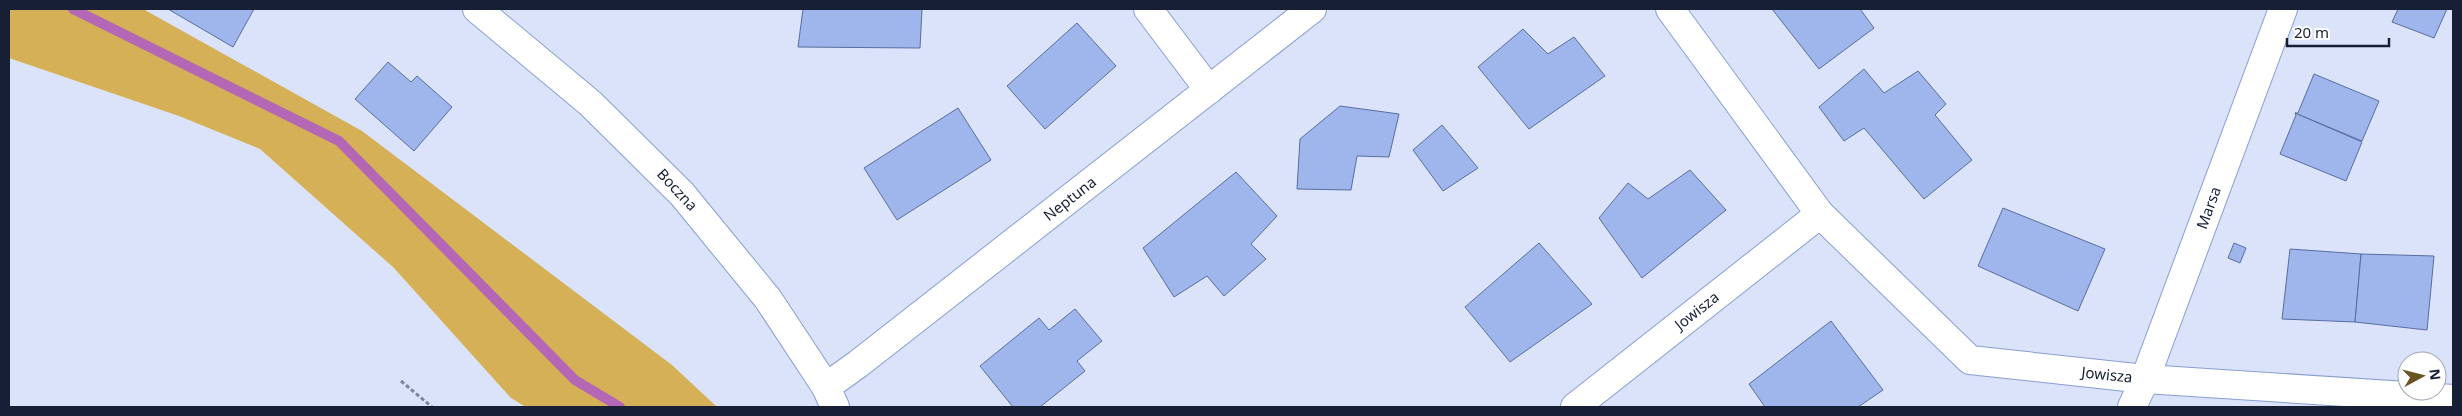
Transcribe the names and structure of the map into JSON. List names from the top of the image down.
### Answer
{
  "streets": {
    "street": [
      "Boczna",
      "Neptuna",
      "Marsa",
      "Jowisza"
    ]
  },
  "crossings": [
    ["Boczna", "Neptuna"],
    ["Marsa", "Jowisza"]
  ],
  "scale_bar": "20 m",
  "north": "right"
}
